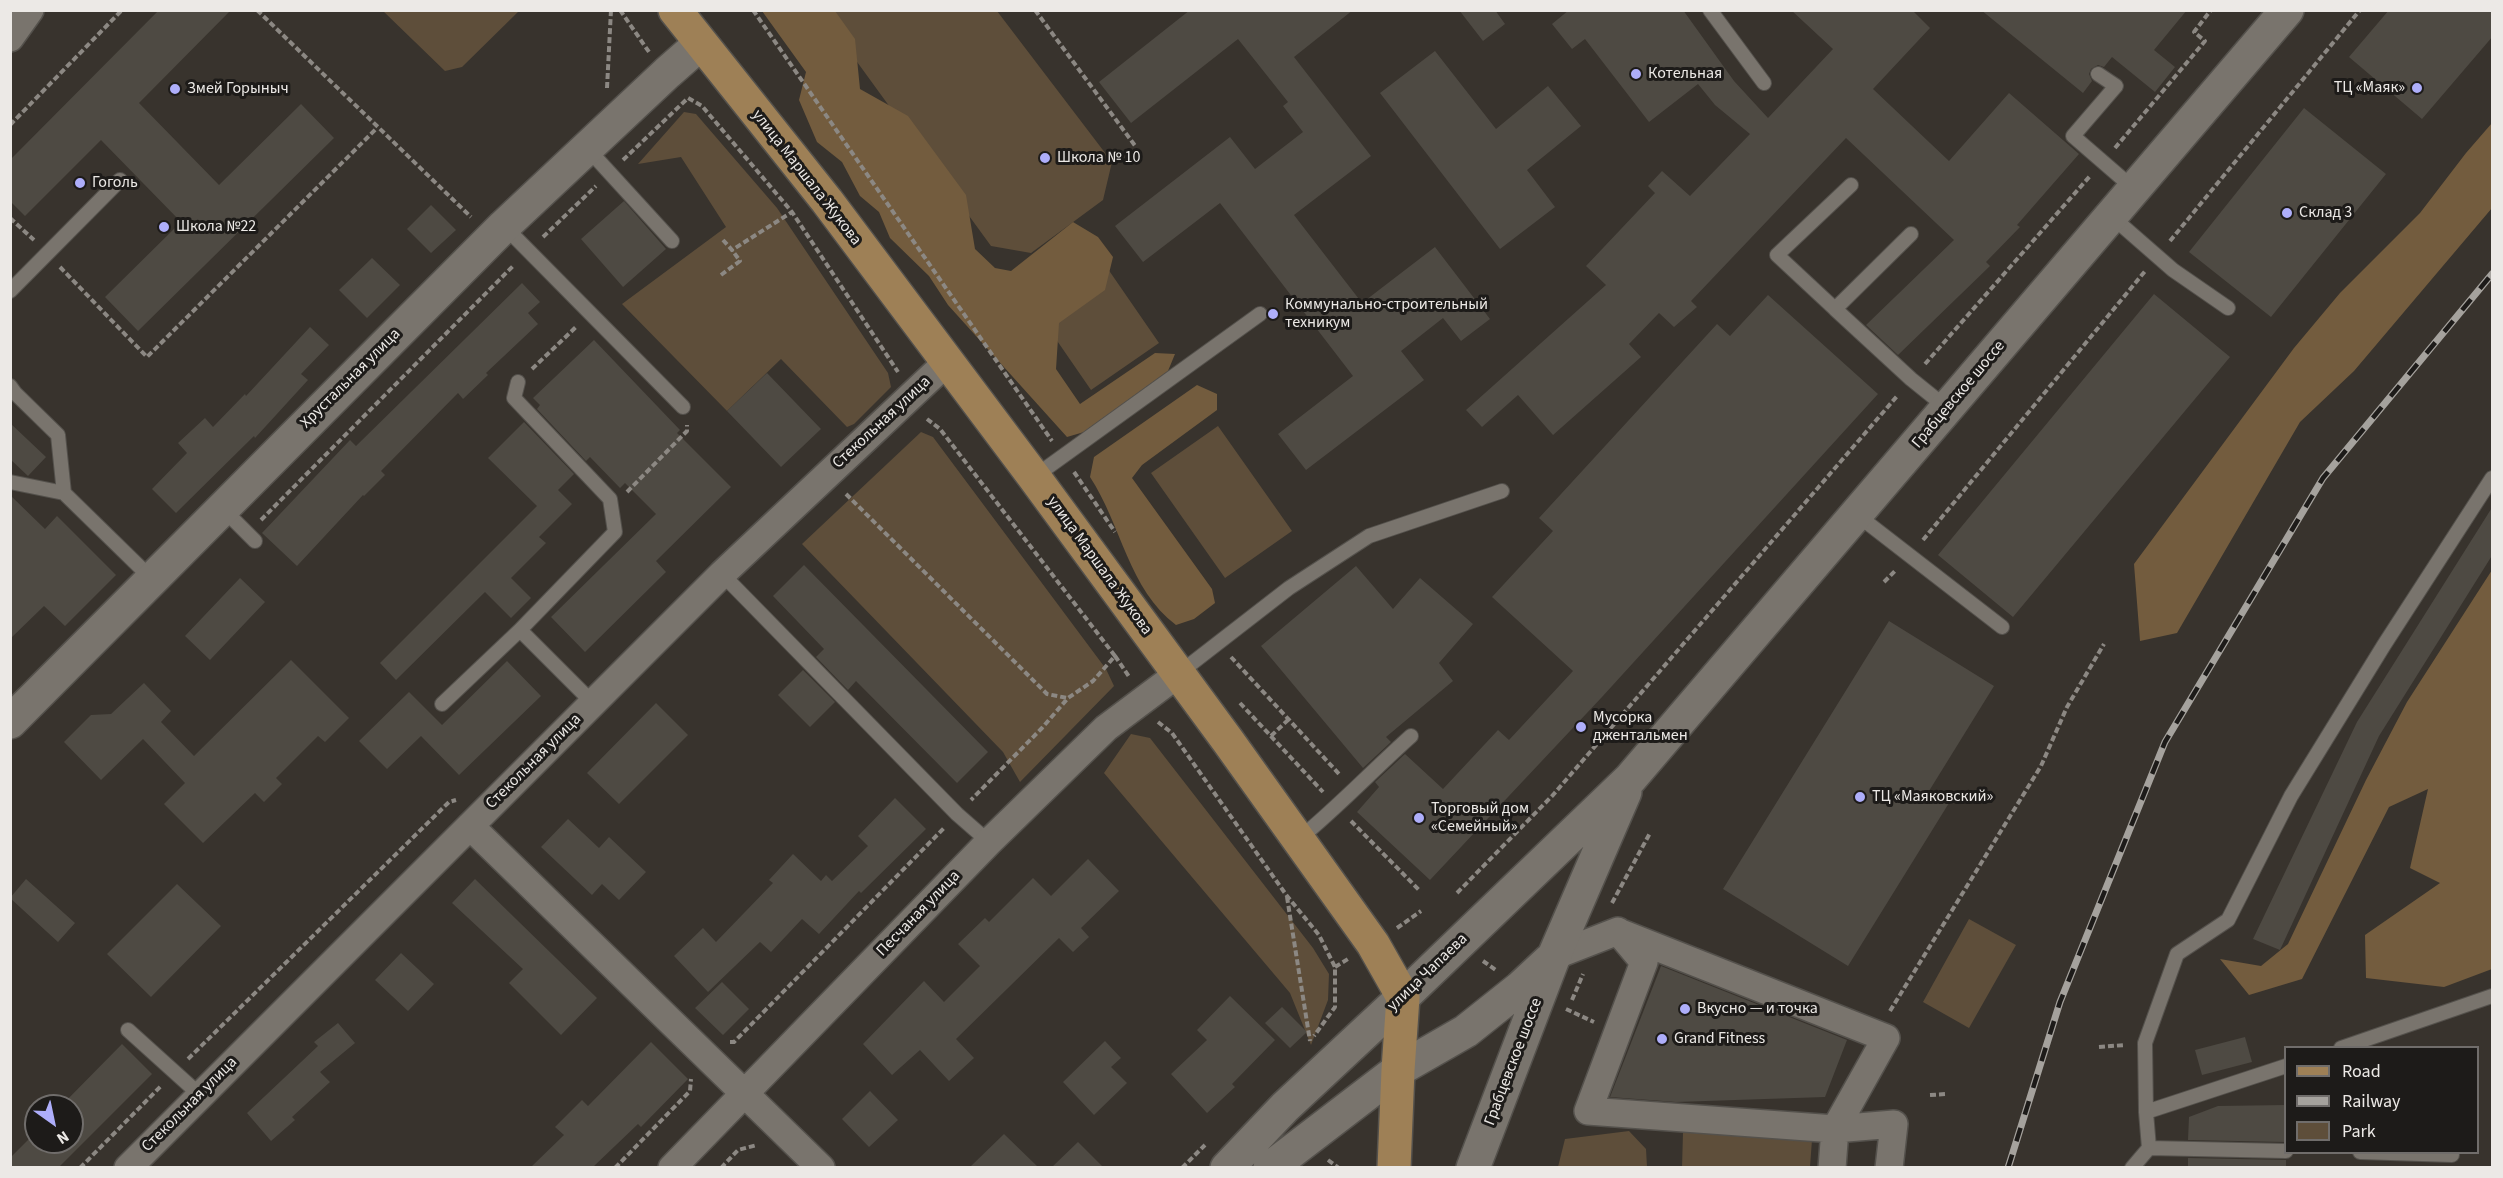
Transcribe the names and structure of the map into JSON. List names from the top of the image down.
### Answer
{
  "streets": {
    "main road": [
      "улица Маршала Жукова",
      "Хрустальная улица",
      "Грабцевское шоссе",
      "улица Чапаева"
    ],
    "street": ["Стекольная улица", "Песчаная улица"]
  },
  "crossings": [
    ["улица Маршала Жукова", "Хрустальная улица"],
    ["улица Маршала Жукова", "Стекольная улица"],
    ["улица Маршала Жукова", "Песчаная улица"],
    ["улица Маршала Жукова", "улица Чапаева"],
    ["Грабцевское шоссе", "улица Чапаева"]
  ],
  "places": [
    "Котельная",
    "ТЦ «Маяк»",
    "Змей Горыныч",
    "Школа № 10",
    "Гоголь",
    "Склад 3",
    "Школа №22",
    "Коммунально-строительный техникум",
    "Мусорка джентальмен",
    "ТЦ «Маяковский»",
    "Торговый дом «Семейный»",
    "Вкусно — и точка",
    "Grand Fitness"
  ],
  "legend": ["Road", "Railway", "Park"],
  "north": "bottom right"
}
